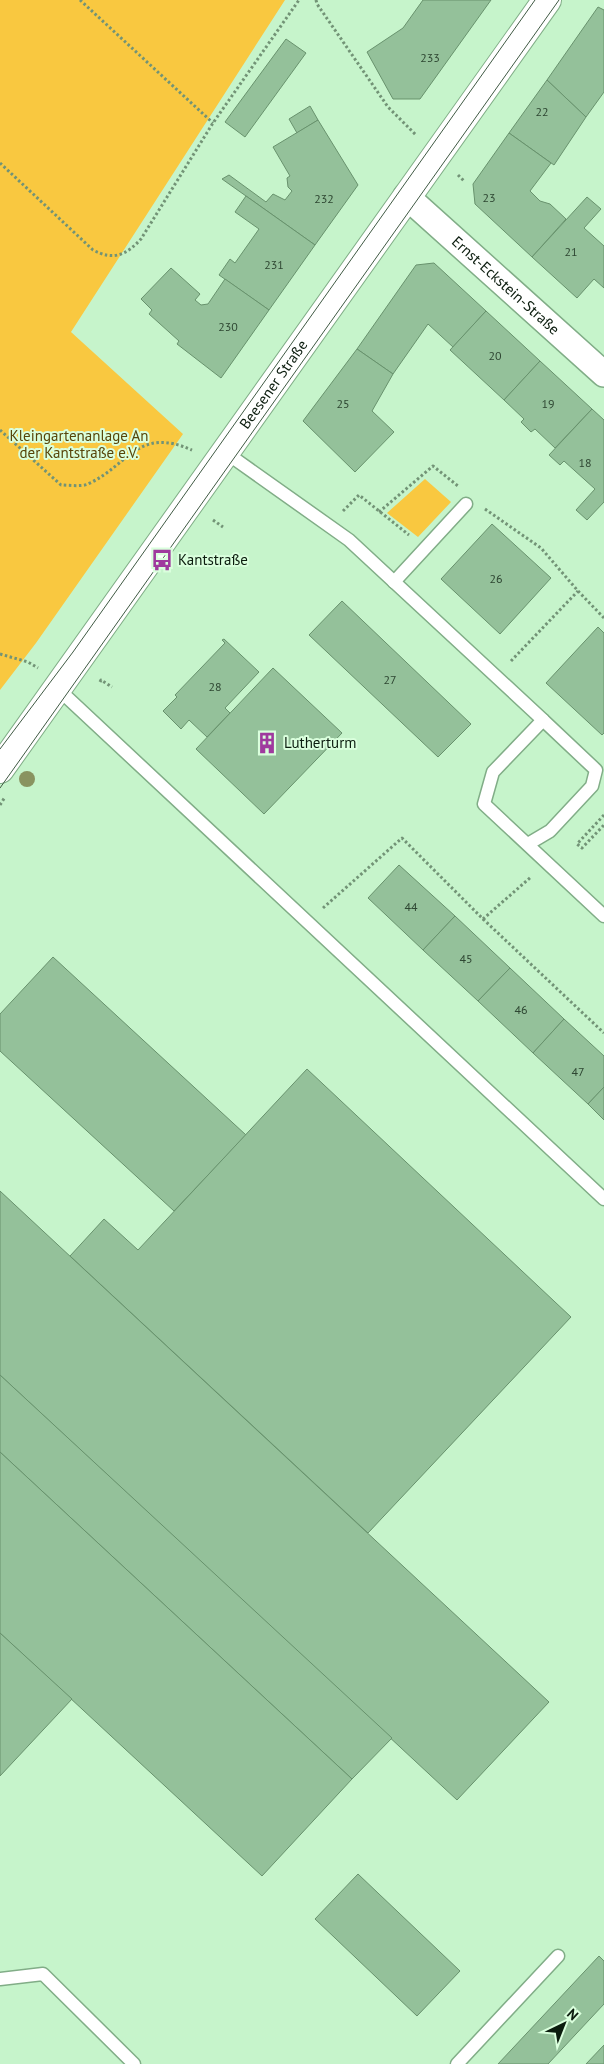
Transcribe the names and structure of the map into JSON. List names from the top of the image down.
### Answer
{
  "streets": {
    "street": ["Ernst-Eckstein-Straße", "Beesener Straße"]
  },
  "crossings": [
    ["Ernst-Eckstein-Straße", "Beesener Straße"]
  ],
  "parks": ["Kleingartenanlage An der Kantstraße e.V."],
  "places": {
    "bus stop": ["Kantstraße"],
    "building": ["Lutherturm"]
  },
  "house_numbers": [
    "233",
    "22",
    "23",
    "232",
    "21",
    "231",
    "230",
    "20",
    "25",
    "19",
    "18",
    "26",
    "27",
    "28",
    "44",
    "45",
    "46",
    "47"
  ],
  "north": "top right"
}
